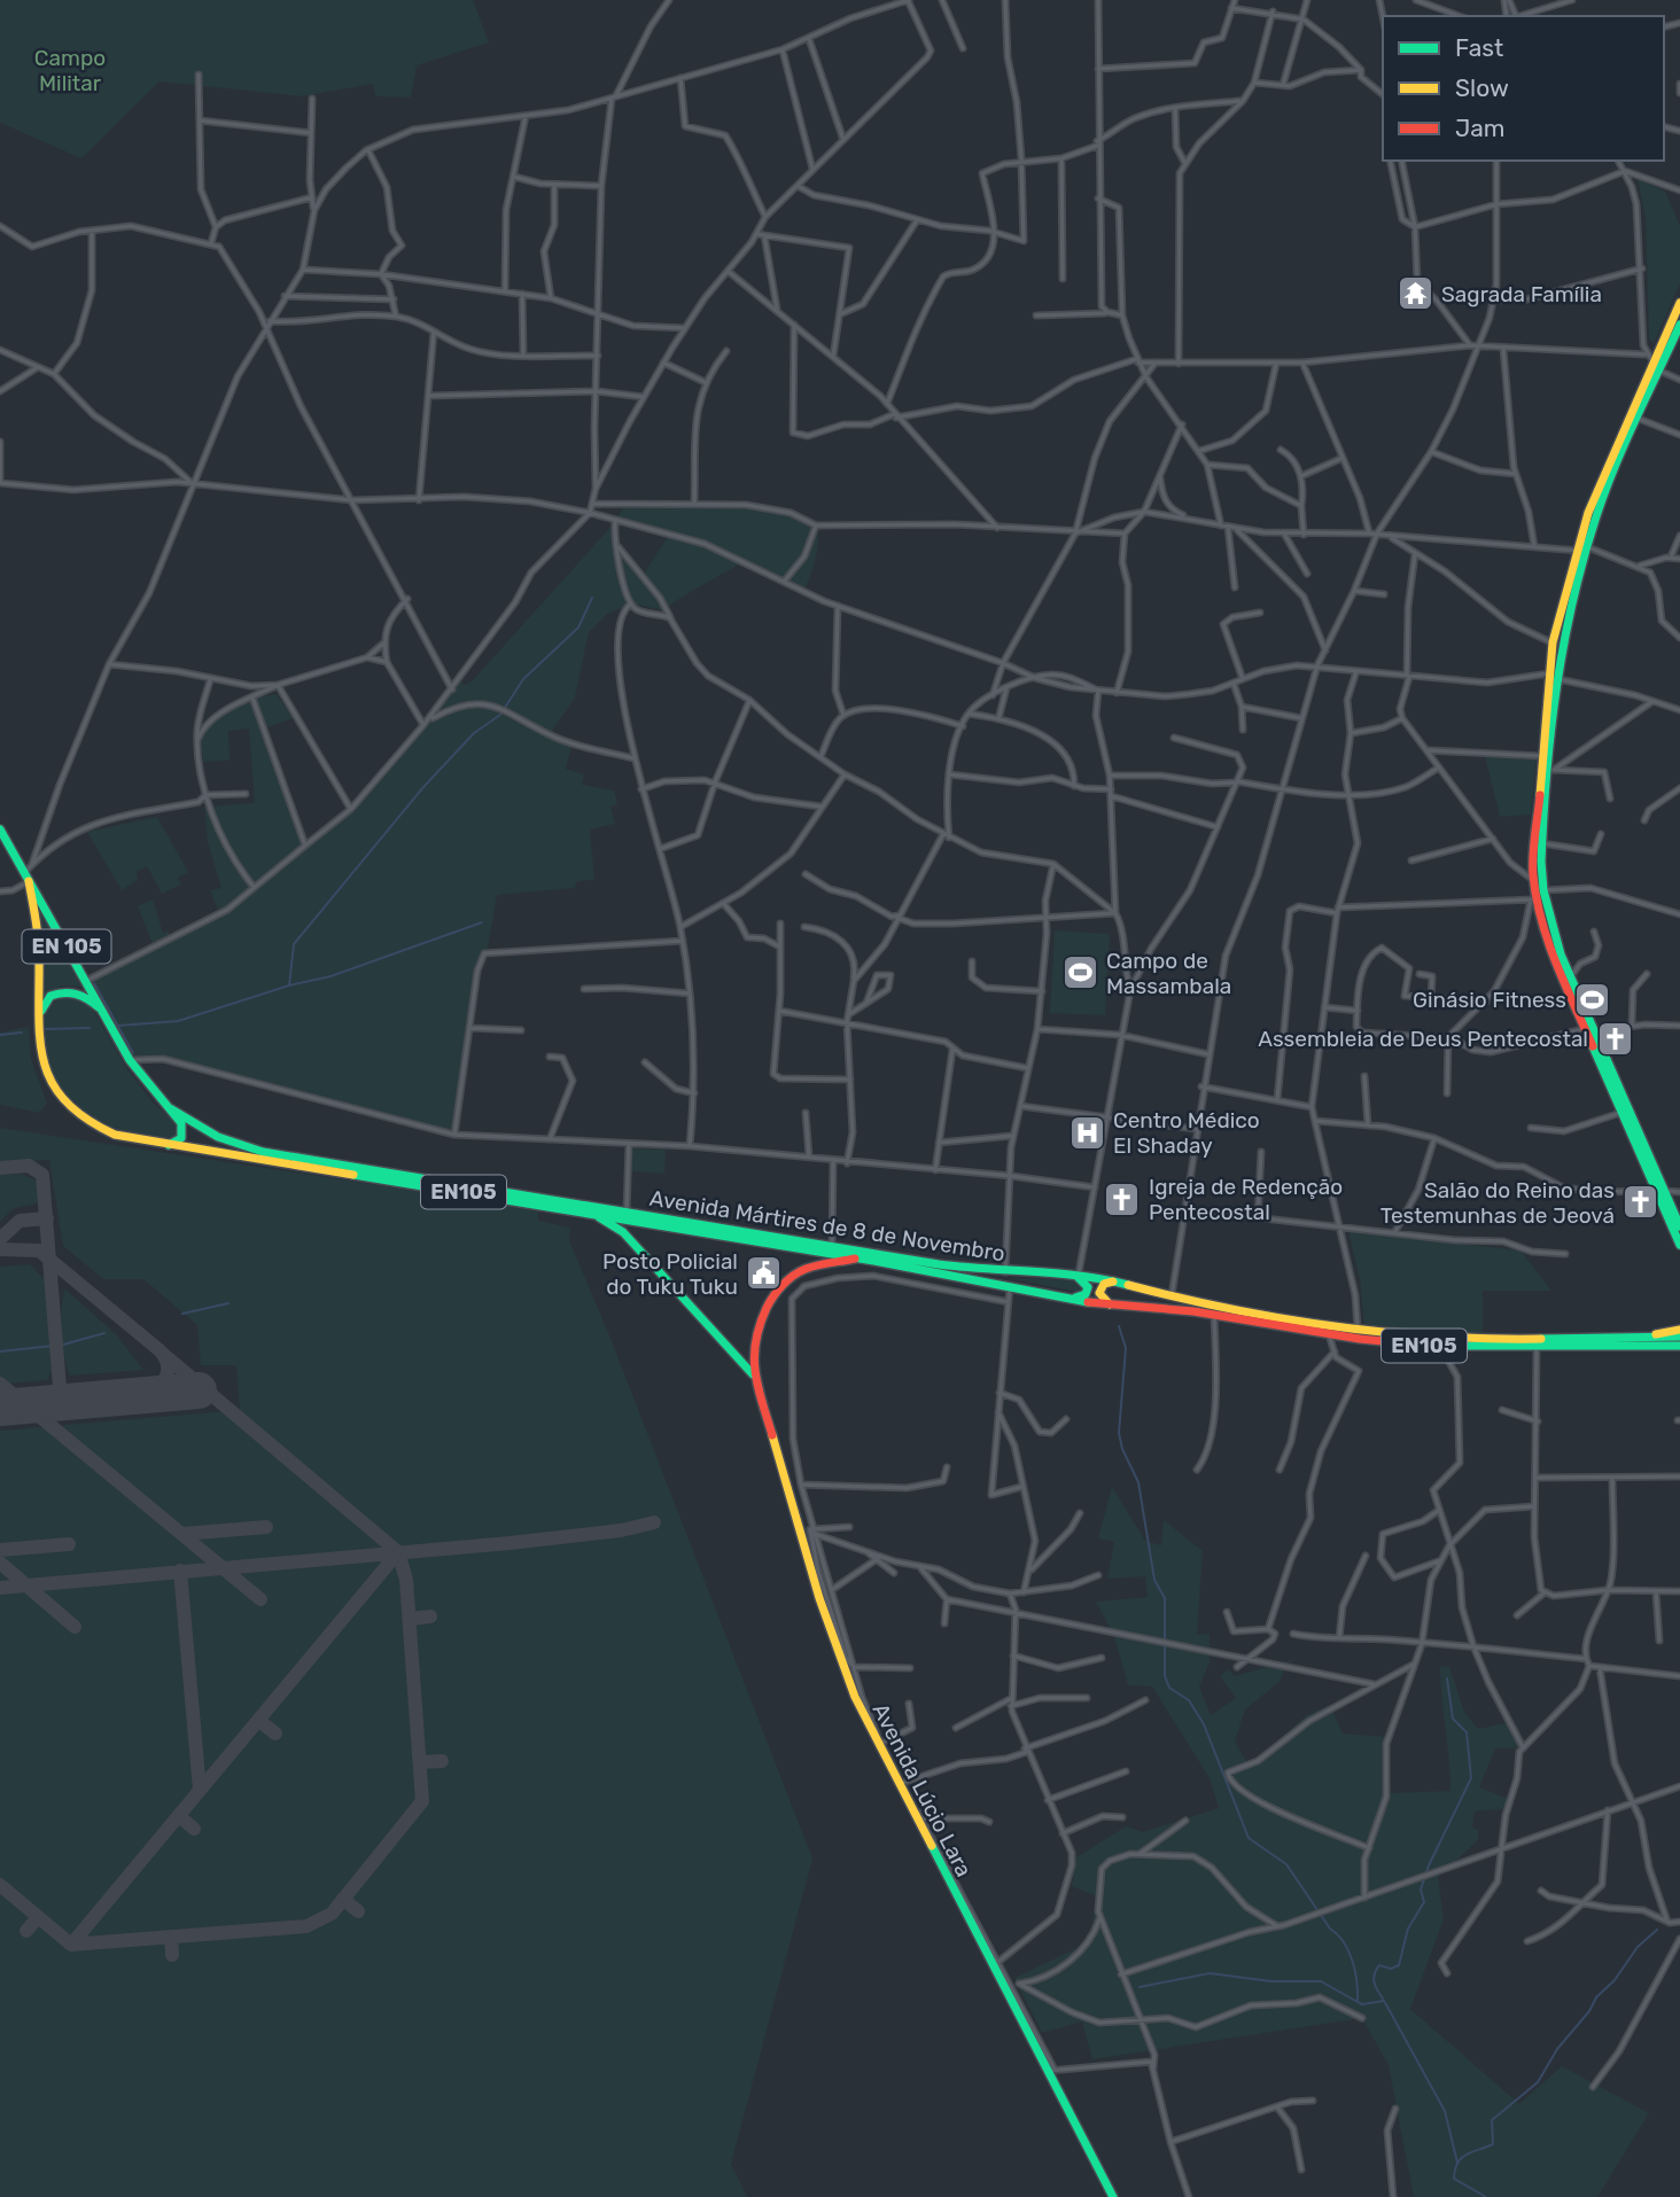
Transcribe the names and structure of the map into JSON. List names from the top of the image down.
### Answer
{
  "streets": {
    "main road": [
      "EN 105",
      "EN105",
      "Avenida Mártires de 8 de Novembro",
      "Avenida Lúcio Lara"
    ]
  },
  "crossings": [
    ["EN 105", "EN105"],
    ["EN105", "Avenida Mártires de 8 de Novembro"],
    ["Avenida Mártires de 8 de Novembro", "Avenida Lúcio Lara"]
  ],
  "parks": ["Campo Militar"],
  "places": {
    "temple": ["Sagrada Família"],
    "sports": ["Campo de Massambala", "Ginásio Fitness"],
    "church": ["Assembleia de Deus Pentecostal", "Igreja de Redenção Pentecostal", "Salão do Reino das Testemunhas de Jeová"],
    "hospital": ["Centro Médico El Shaday"],
    "public building": ["Posto Policial do Tuku Tuku"]
  },
  "legend": ["Fast", "Slow", "Jam"]
}
